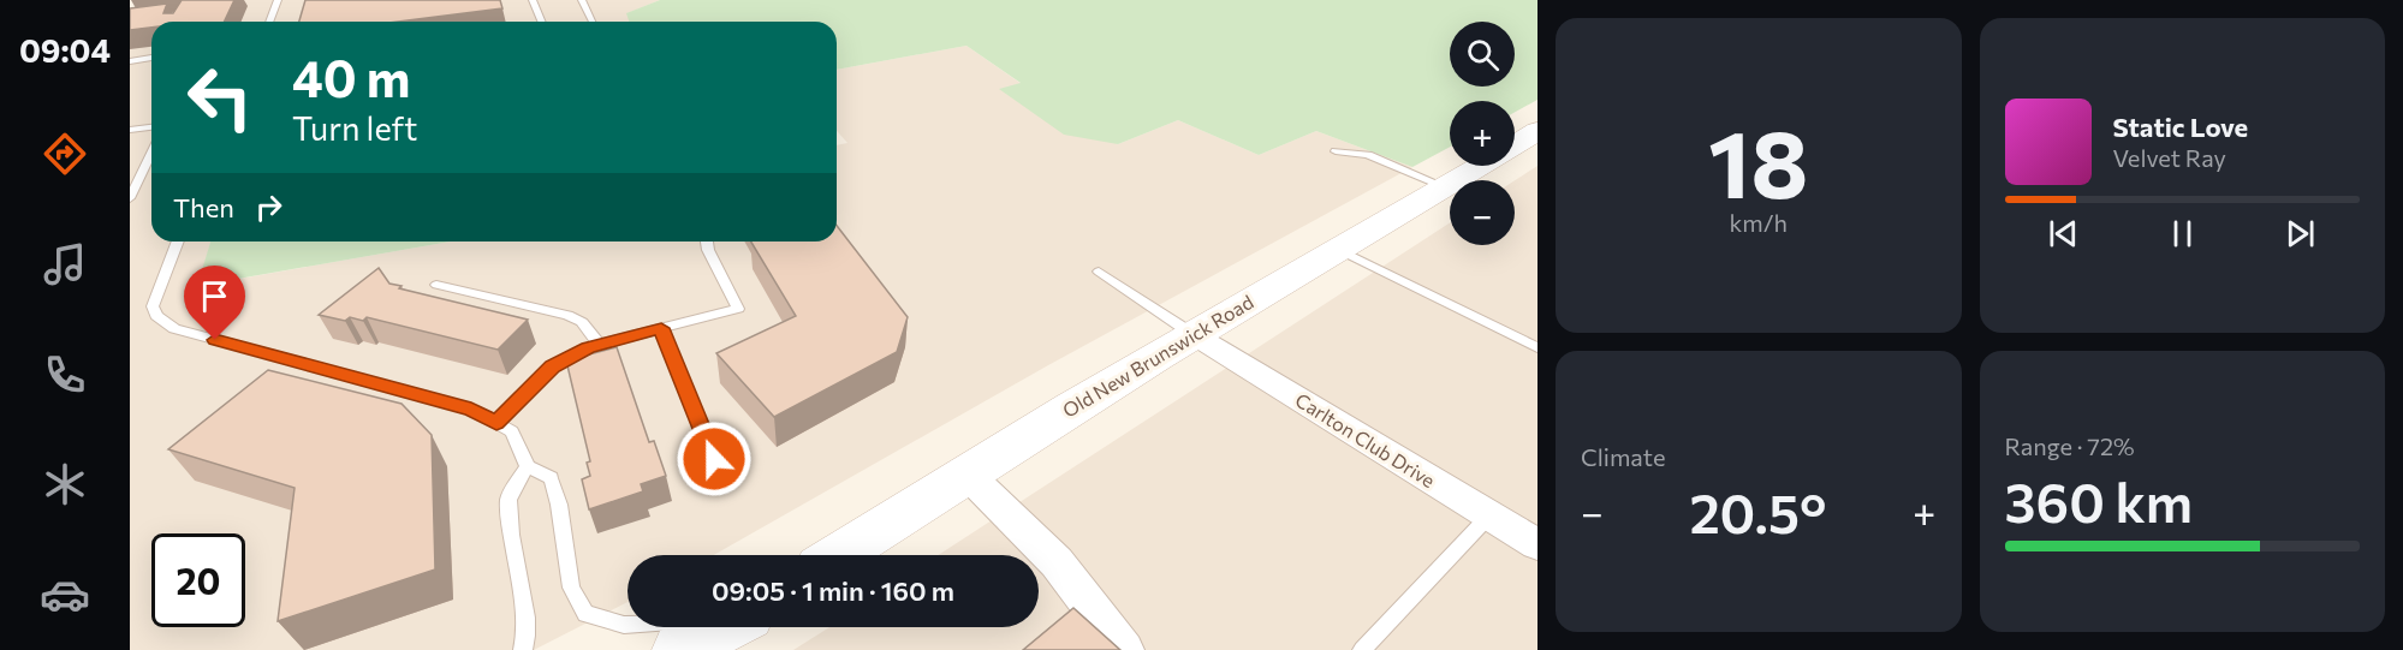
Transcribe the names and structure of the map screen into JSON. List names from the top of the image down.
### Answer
{
  "streets": {
    "main road": ["Old New Brunswick Road"],
    "street": ["Carlton Club Drive"]
  },
  "crossings": [
    ["Old New Brunswick Road", "Carlton Club Drive"]
  ],
  "page": {
    "tabs": "09:04",
    "tile": [
      ["18", "km/h"],
      "Climate",
      ["Range · 72%", "360 km"]
    ],
    "map_buttons": ["+", "−"],
    "turn": ["40 m", "Turn left"],
    "song": ["Static Love", "Velvet Ray"],
    "then": "Then",
    "heat": ["−", "20.5°", "+"],
    "limit": "20",
    "trip": "09:05 · 1 min · 160 m"
  }
}
